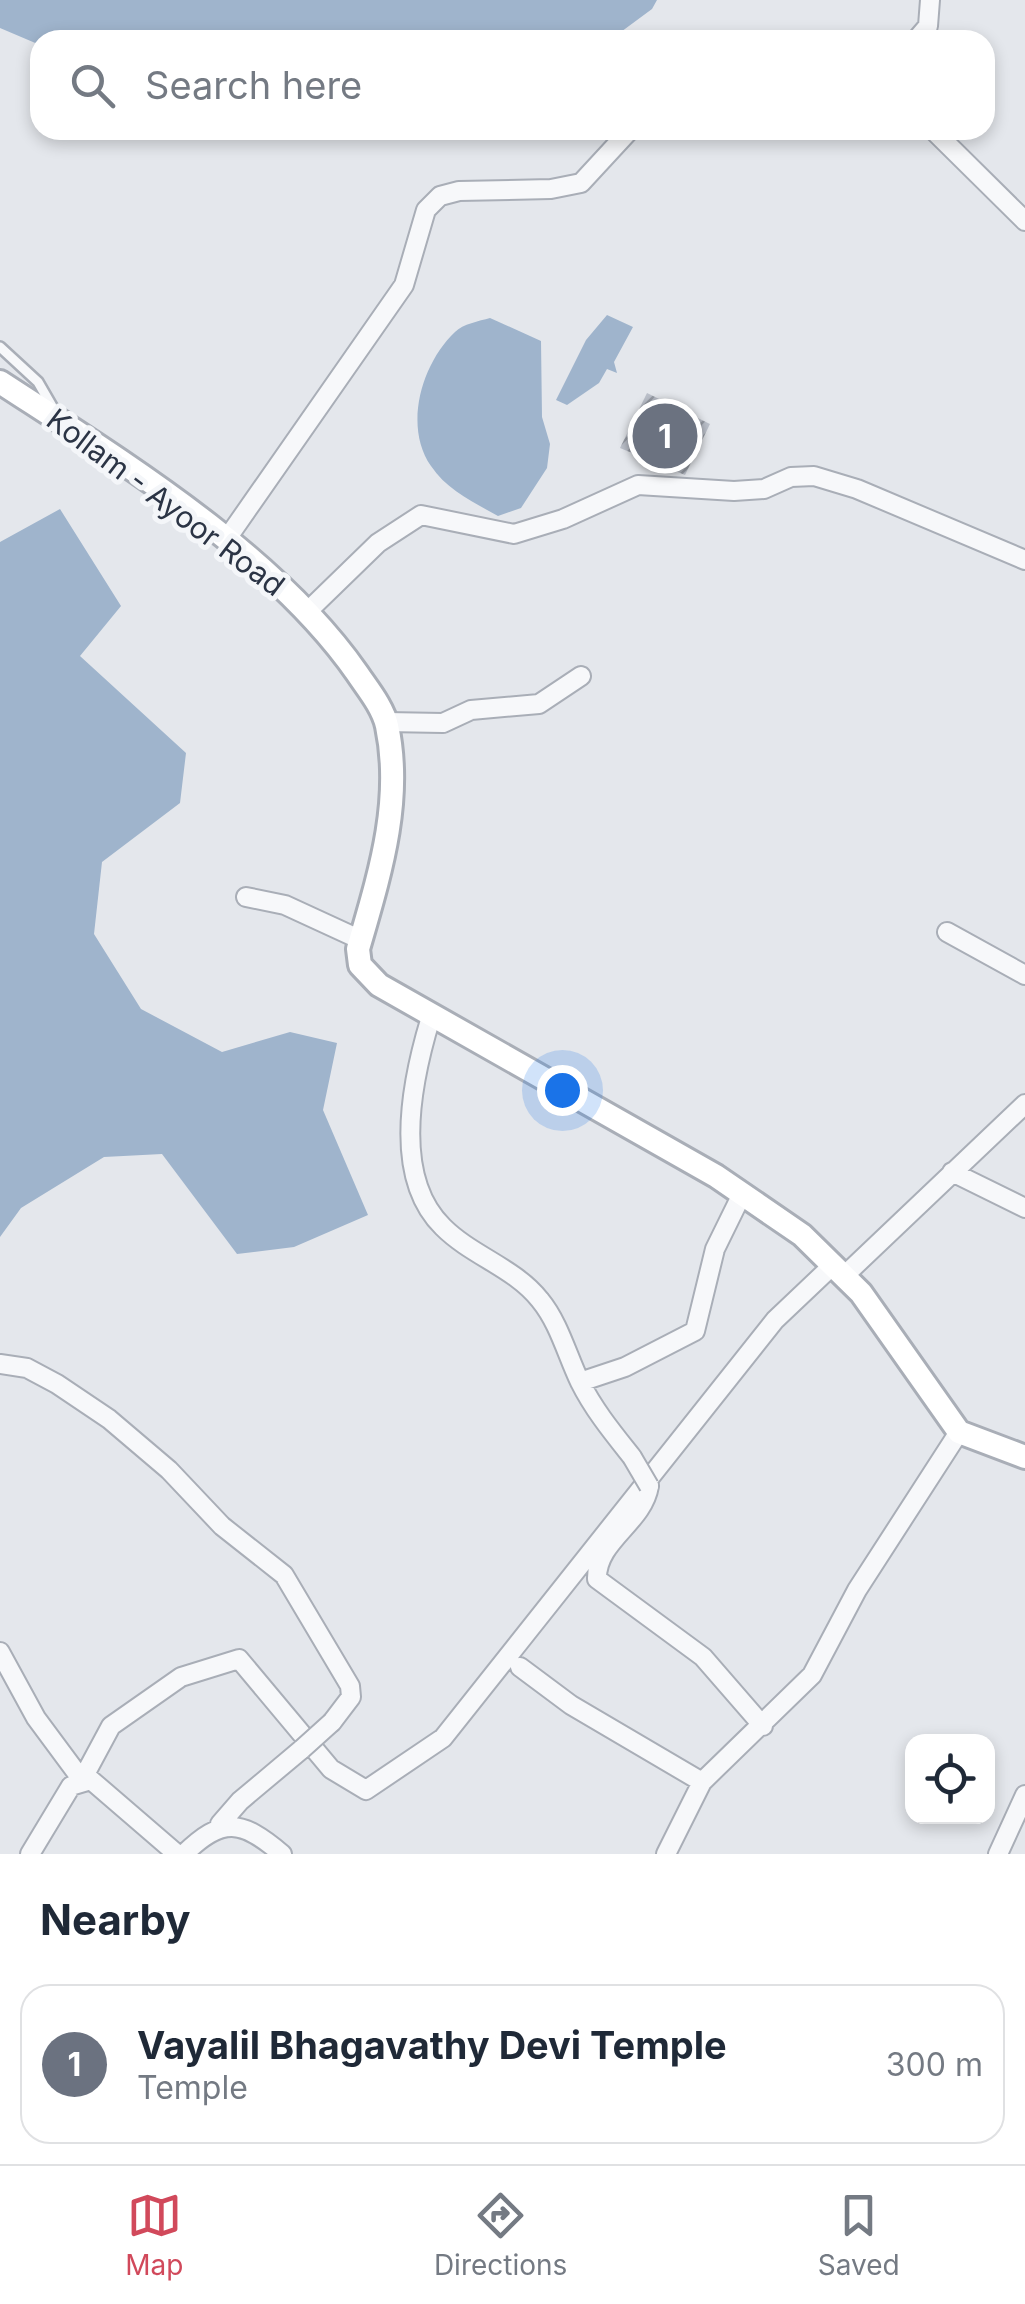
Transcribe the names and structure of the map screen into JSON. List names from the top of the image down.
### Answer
{
  "streets": {
    "main road": ["Kollam - Ayoor Road"]
  },
  "page": {
    "search": "Search here",
    "pins": "1",
    "heading": "Nearby",
    "list": [
      {
        "mark": "1",
        "name": "Vayalil Bhagavathy Devi Temple",
        "note": "Temple",
        "value": "300 m"
      }
    ],
    "nav": ["Map", "Directions", "Saved"]
  }
}
